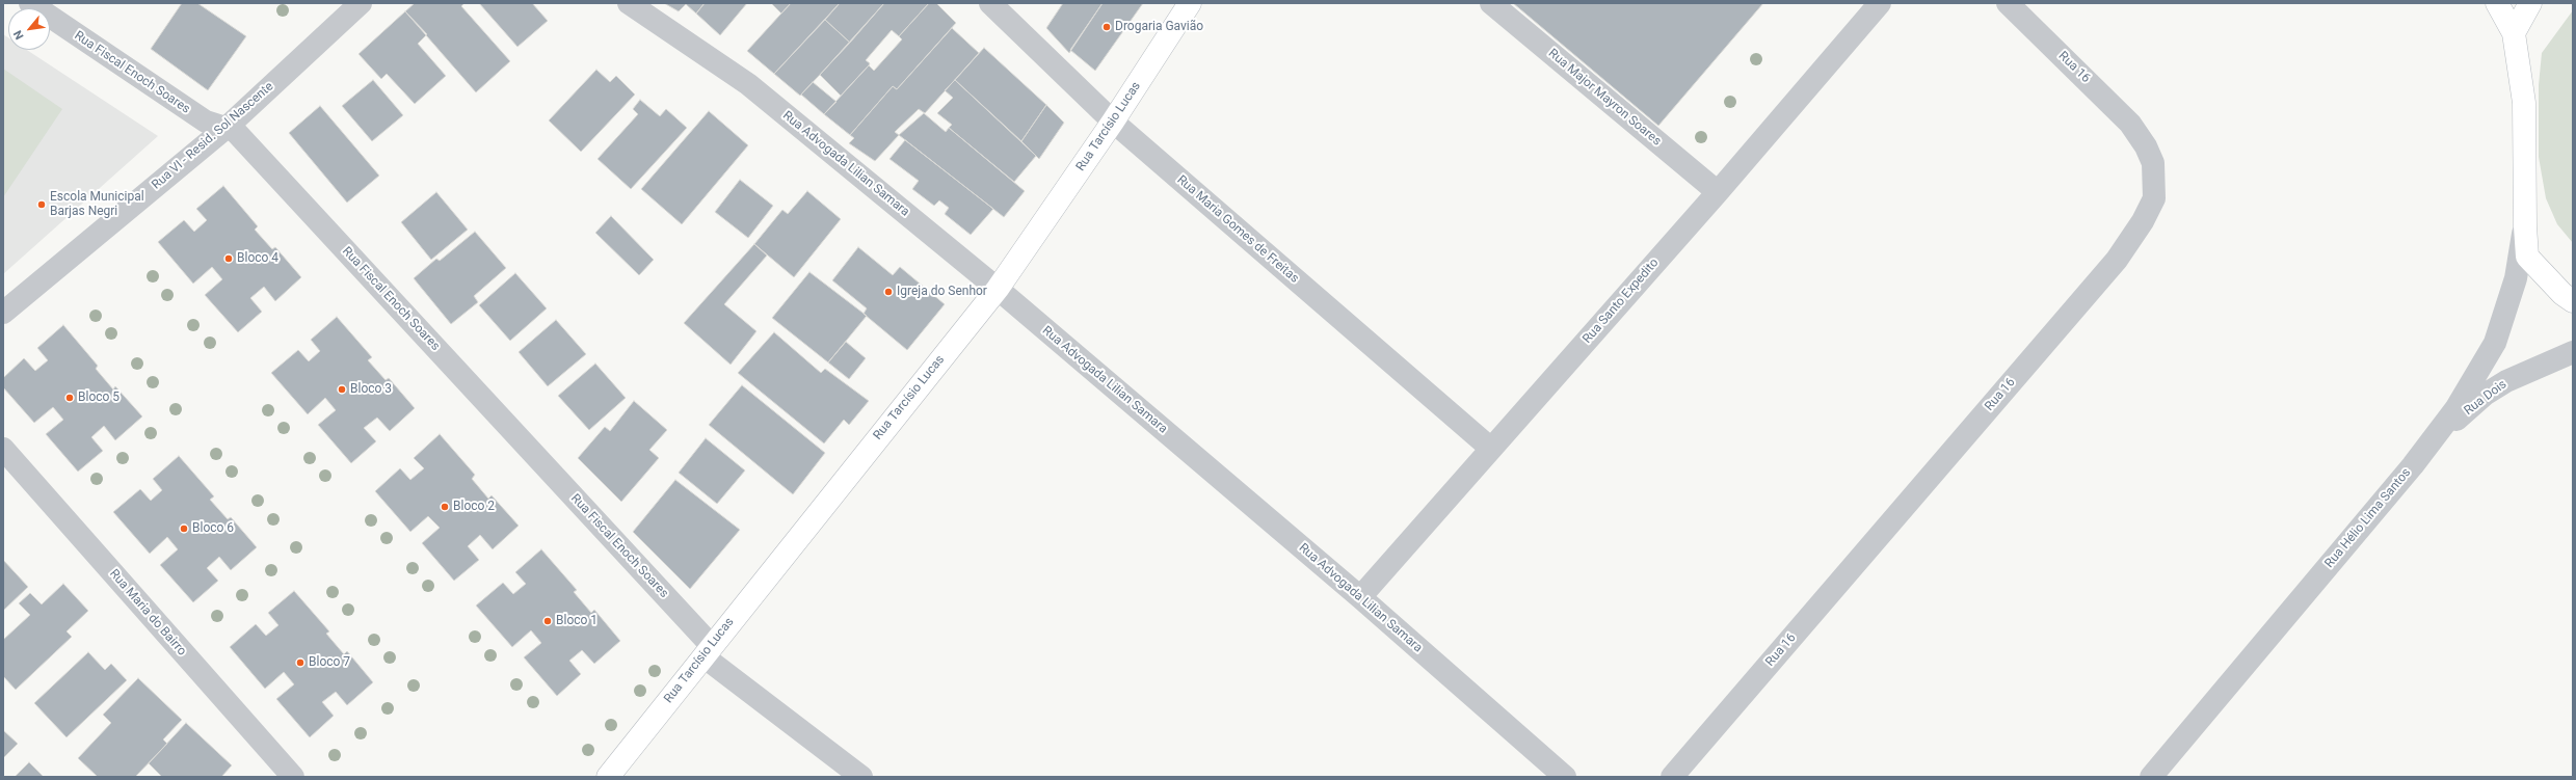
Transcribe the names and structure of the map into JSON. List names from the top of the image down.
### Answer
{
  "streets": {
    "street": [
      "Rua 16",
      "Rua Fiscal Enoch Soares",
      "Rua Major Mayron Soares",
      "Rua Tarcísio Lucas",
      "Rua VI - Resid. Sol Nascente",
      "Rua Advogada Lilian Samara",
      "Rua Maria Gomes de Freitas",
      "Rua Santo Expedito",
      "Rua Dois",
      "Rua Hélio Lima Santos",
      "Rua Maria do Bairro"
    ]
  },
  "crossings": [
    ["Rua Fiscal Enoch Soares", "Rua Tarcísio Lucas"],
    ["Rua Fiscal Enoch Soares", "Rua VI - Resid. Sol Nascente"],
    ["Rua Major Mayron Soares", "Rua Santo Expedito"],
    ["Rua Tarcísio Lucas", "Rua Advogada Lilian Samara"],
    ["Rua Tarcísio Lucas", "Rua Maria Gomes de Freitas"],
    ["Rua Advogada Lilian Samara", "Rua Santo Expedito"],
    ["Rua Maria Gomes de Freitas", "Rua Santo Expedito"],
    ["Rua Dois", "Rua Hélio Lima Santos"]
  ],
  "places": [
    "Drogaria Gavião",
    "Escola Municipal Barjas Negri",
    "Bloco 4",
    "Igreja do Senhor",
    "Bloco 3",
    "Bloco 5",
    "Bloco 2",
    "Bloco 6",
    "Bloco 1",
    "Bloco 7"
  ],
  "north": "bottom left"
}
